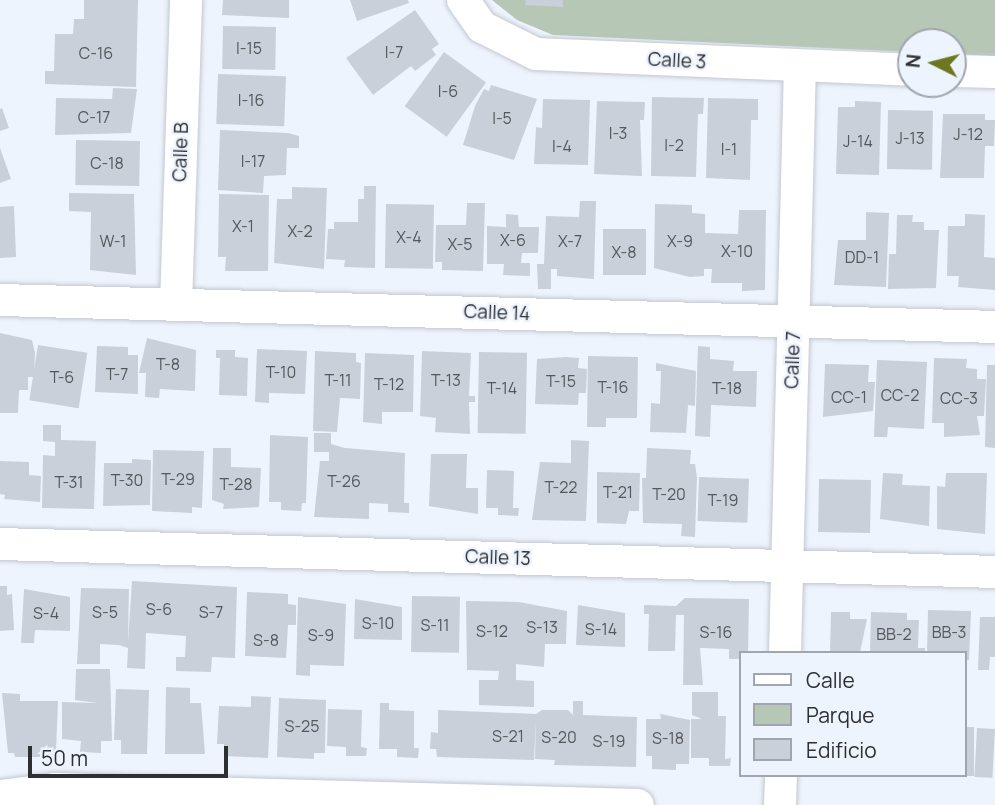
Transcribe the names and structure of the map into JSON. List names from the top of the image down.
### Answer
{
  "streets": {
    "street": [
      "Calle 3",
      "Calle B",
      "Calle 14",
      "Calle 7",
      "Calle 13"
    ]
  },
  "crossings": [
    ["Calle 3", "Calle 7"],
    ["Calle B", "Calle 14"],
    ["Calle 14", "Calle 7"],
    ["Calle 7", "Calle 13"]
  ],
  "house_numbers": [
    "I-15",
    "I-7",
    "C-16",
    "I-6",
    "I-16",
    "C-17",
    "I-5",
    "I-3",
    "J-12",
    "J-13",
    "J-14",
    "I-2",
    "I-4",
    "I-1",
    "I-17",
    "C-18",
    "X-1",
    "X-2",
    "X-4",
    "X-6",
    "W-1",
    "X-7",
    "X-9",
    "X-5",
    "X-10",
    "X-8",
    "DD-1",
    "T-8",
    "T-10",
    "T-7",
    "T-6",
    "T-11",
    "T-13",
    "T-15",
    "T-12",
    "T-16",
    "T-14",
    "T-18",
    "CC-2",
    "CC-1",
    "CC-3",
    "T-29",
    "T-30",
    "T-26",
    "T-31",
    "T-28",
    "T-22",
    "T-21",
    "T-20",
    "T-19",
    "S-6",
    "S-5",
    "S-7",
    "S-4",
    "S-10",
    "S-11",
    "S-13",
    "S-14",
    "S-12",
    "S-16",
    "BB-3",
    "BB-2",
    "S-9",
    "S-8",
    "S-25",
    "S-21",
    "S-20",
    "S-18",
    "S-19"
  ],
  "legend": ["Calle", "Parque", "Edificio"],
  "scale_bar": "50 m",
  "north": "left"
}
